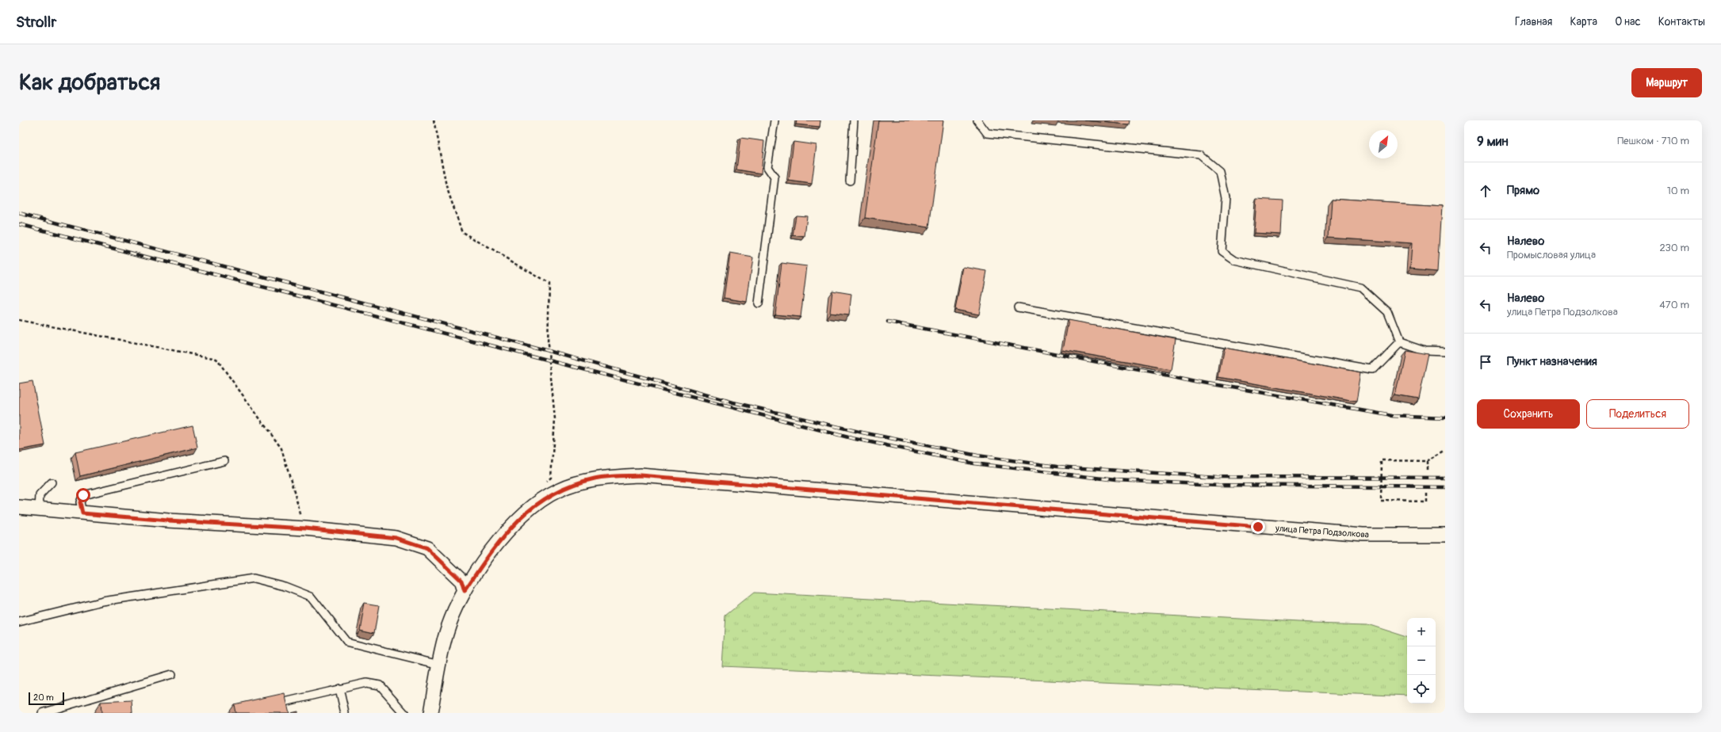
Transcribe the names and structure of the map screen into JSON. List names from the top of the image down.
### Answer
{
  "streets": {
    "street": ["улица Петра Подзолкова"]
  },
  "scale_bar": "20 m",
  "north": "top right",
  "page": {
    "header": "Strollr",
    "nav": [
      "Главная",
      "Карта",
      "О нас",
      "Контакты"
    ],
    "buttons": [
      "Маршрут",
      ["Сохранить", "Поделиться"]
    ],
    "title": "Как добраться",
    "heading": ["9 мин", "Пешком · 710 m"],
    "list": [
      ["Прямо", "10 m"],
      ["Налево", "Промысловая улица", "230 m"],
      ["Налево", "улица Петра Подзолкова", "470 m"],
      "Пункт назначения"
    ],
    "map_buttons": ["+", "−"],
    "scale": "20 m"
  }
}
